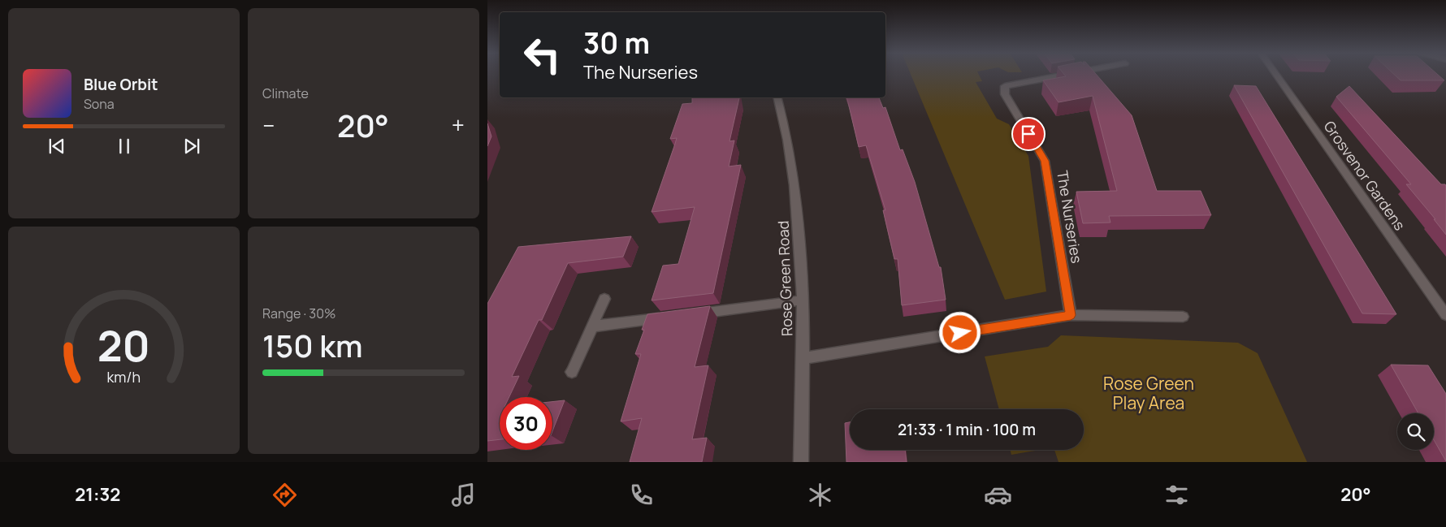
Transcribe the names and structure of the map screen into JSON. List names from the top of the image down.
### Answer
{
  "streets": {
    "street": ["Grosvenor Gardens", "The Nurseries", "Rose Green Road"]
  },
  "parks": ["Rose Green Play Area"],
  "page": {
    "tile": [
      "Climate",
      ["Range · 30%", "150 km"]
    ],
    "turn": ["30 m", "The Nurseries"],
    "song": ["Blue Orbit", "Sona"],
    "heat": ["−", "20°", "+"],
    "limit": "30",
    "trip": "21:33 · 1 min · 100 m",
    "tabs": ["21:32", "20°"],
    "gauge": ["20", "km/h"]
  }
}
